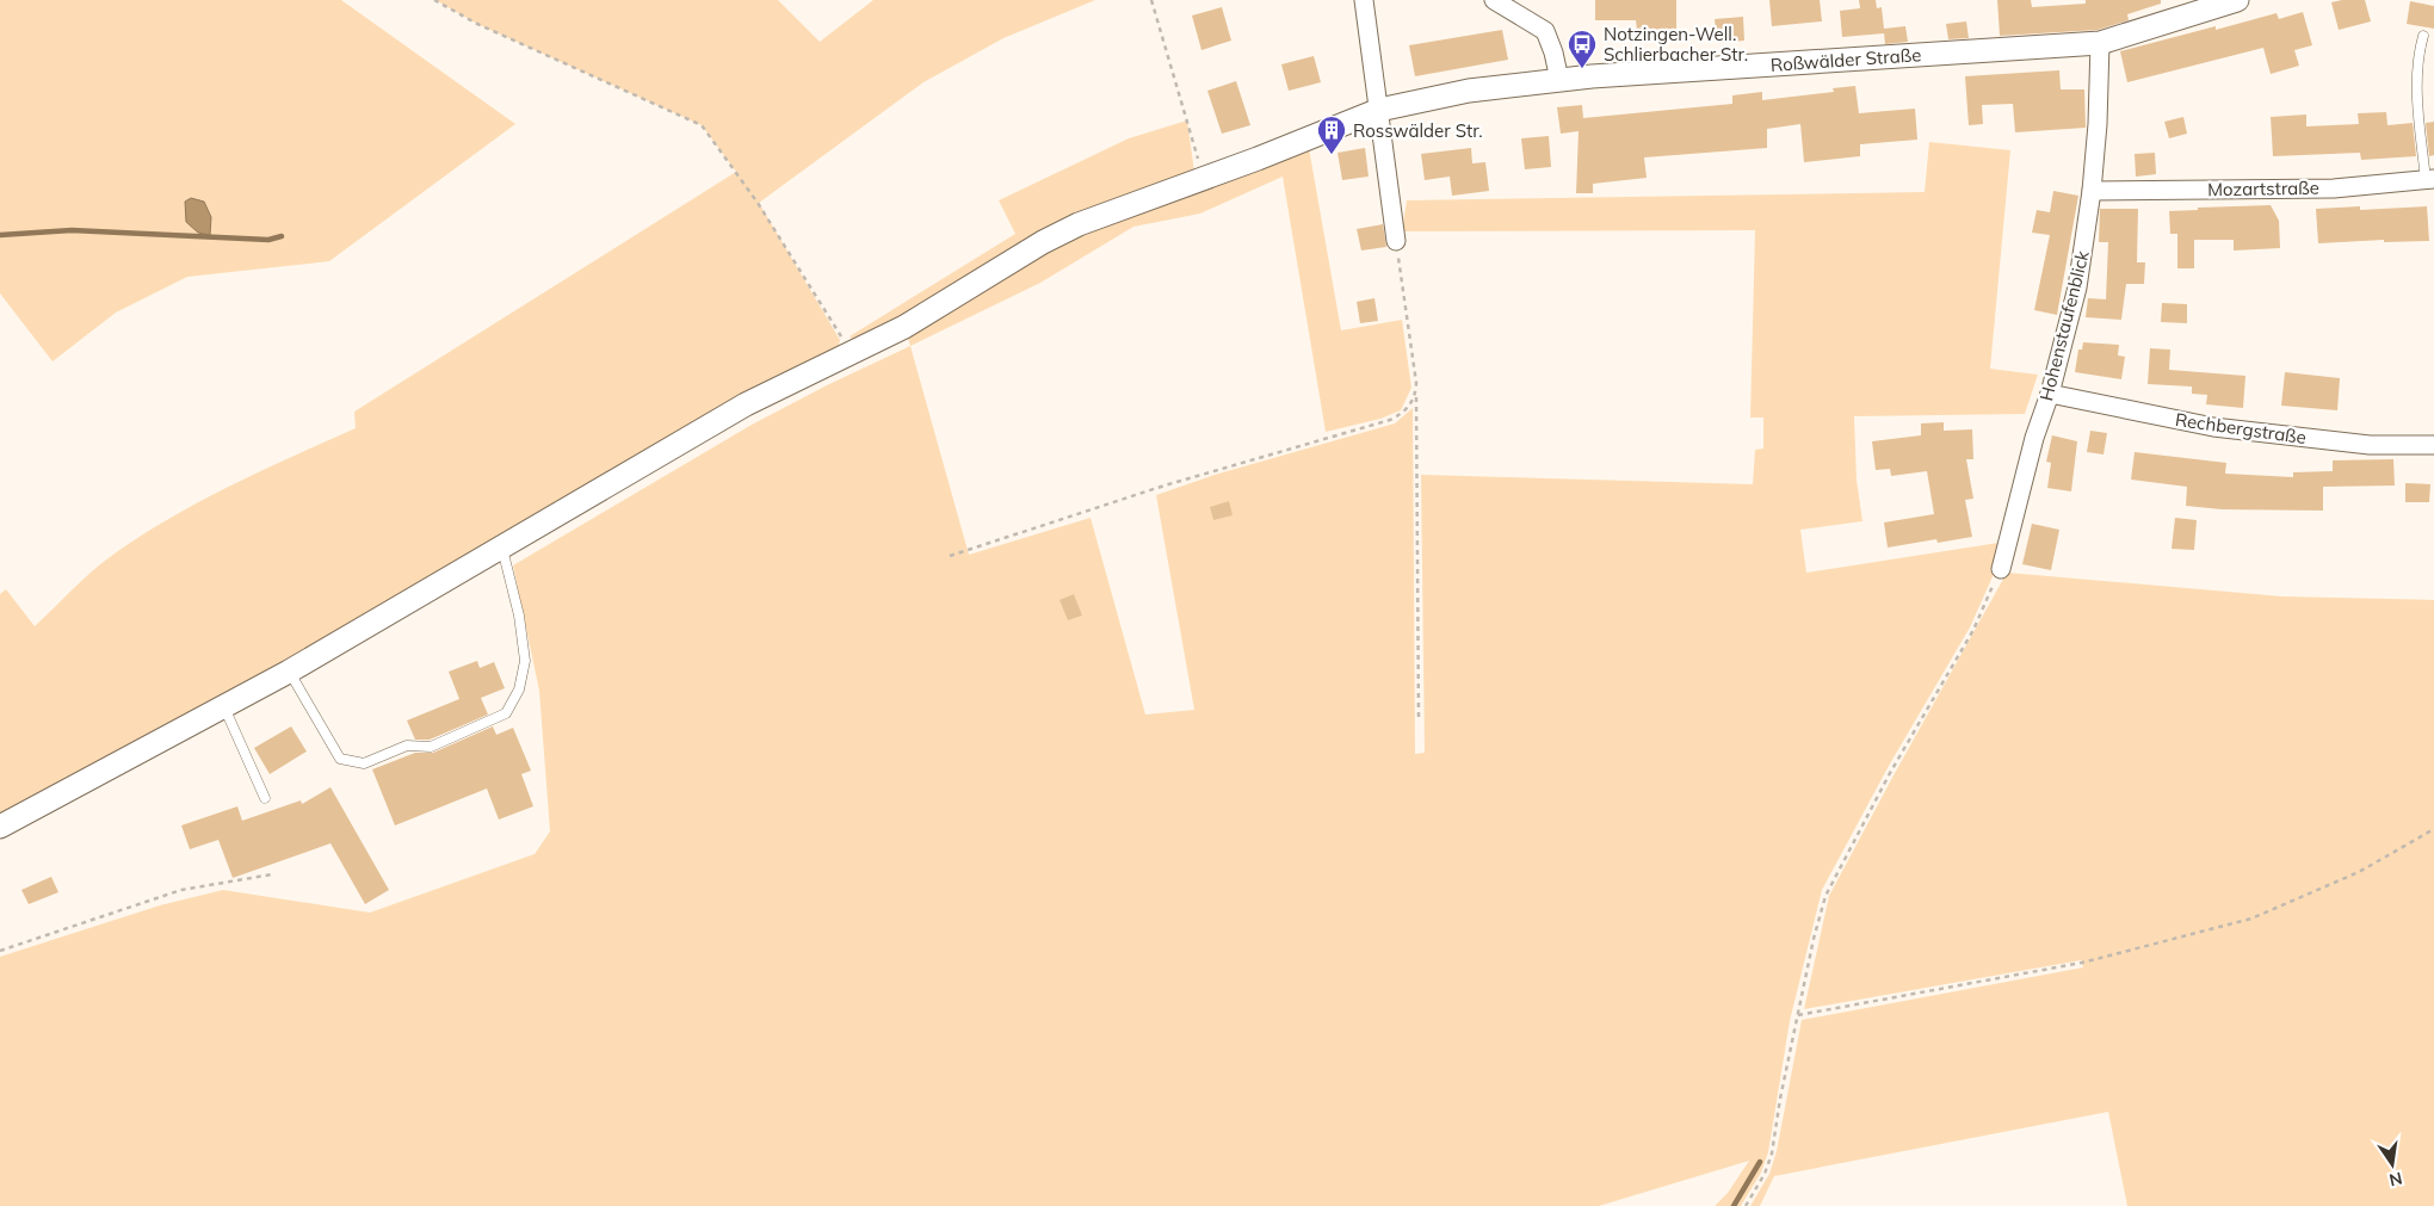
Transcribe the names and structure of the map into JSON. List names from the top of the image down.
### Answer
{
  "streets": {
    "street": [
      "Roßwälder Straße",
      "Mozartstraße",
      "Hohenstaufenblick",
      "Rechbergstraße"
    ]
  },
  "crossings": [
    ["Roßwälder Straße", "Hohenstaufenblick"],
    ["Mozartstraße", "Hohenstaufenblick"],
    ["Hohenstaufenblick", "Rechbergstraße"]
  ],
  "places": {
    "bus stop": ["Notzingen-Well. Schlierbacher Str."],
    "building": ["Rosswälder Str."]
  },
  "north": "bottom"
}
